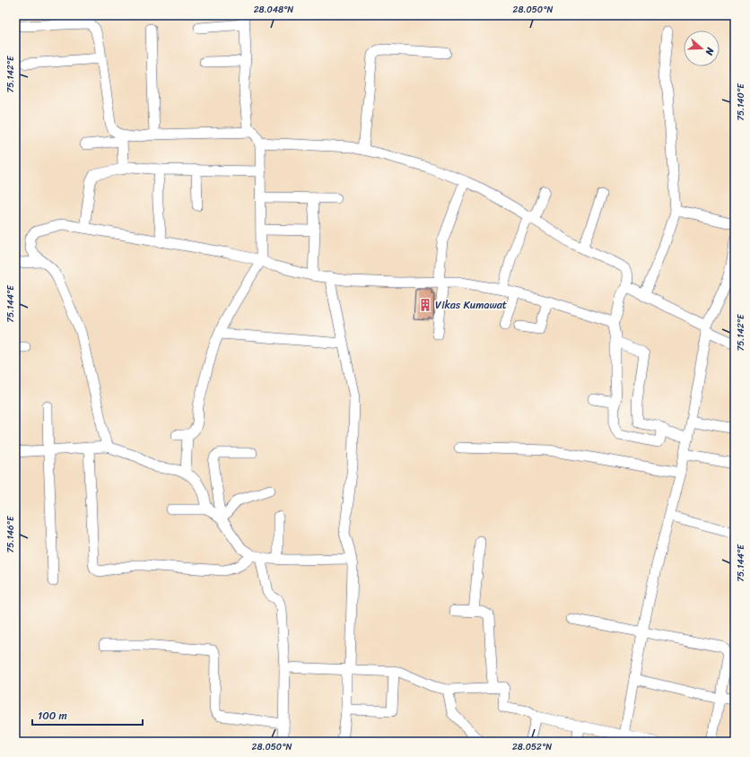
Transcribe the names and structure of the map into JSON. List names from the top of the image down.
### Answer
{
  "places": {
    "building": ["Vikas Kumawat"]
  },
  "scale_bar": "100 m",
  "north": "right",
  "coordinates": [
    "28.048°N",
    "28.050°N",
    "75.142°E",
    "75.140°E",
    "75.144°E",
    "75.146°E",
    "28.052°N"
  ]
}
